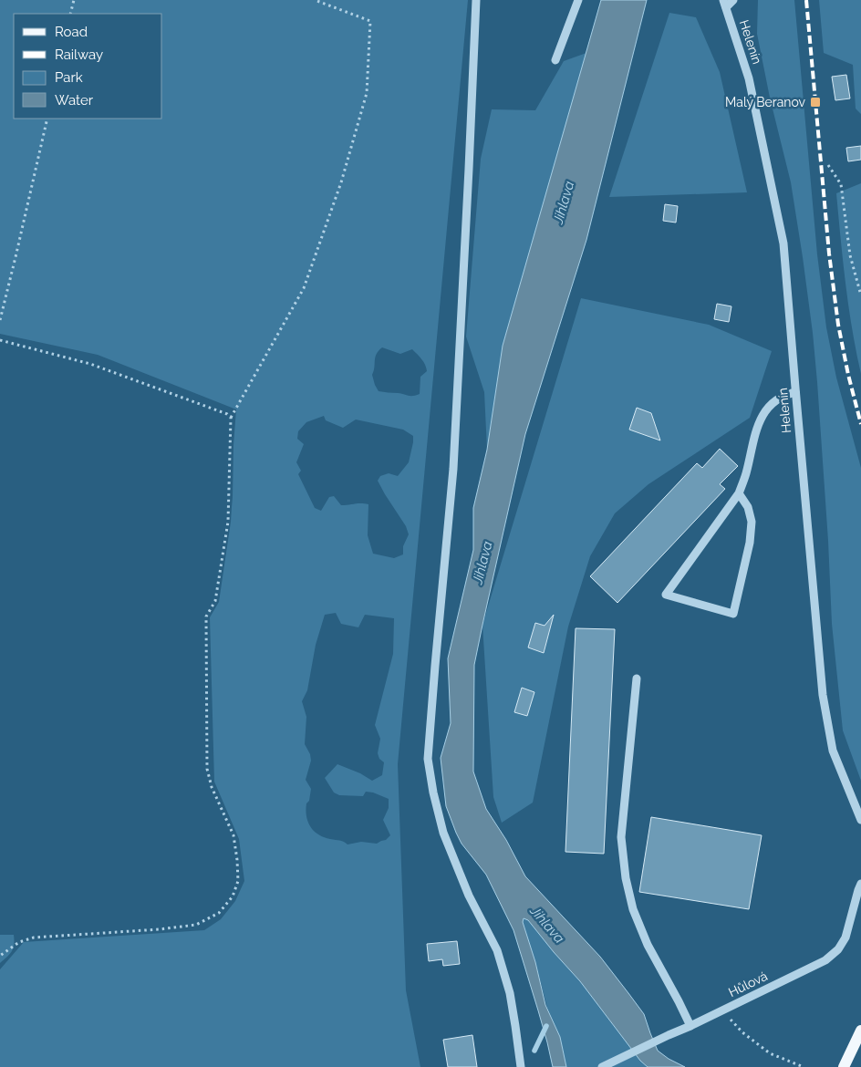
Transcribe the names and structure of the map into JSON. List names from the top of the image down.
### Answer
{
  "streets": {
    "street": ["Helenín", "Hůlová"]
  },
  "water": ["Jihlava"],
  "places": {
    "transit": ["Malý Beranov"]
  },
  "legend": [
    "Road",
    "Railway",
    "Park",
    "Water"
  ]
}
